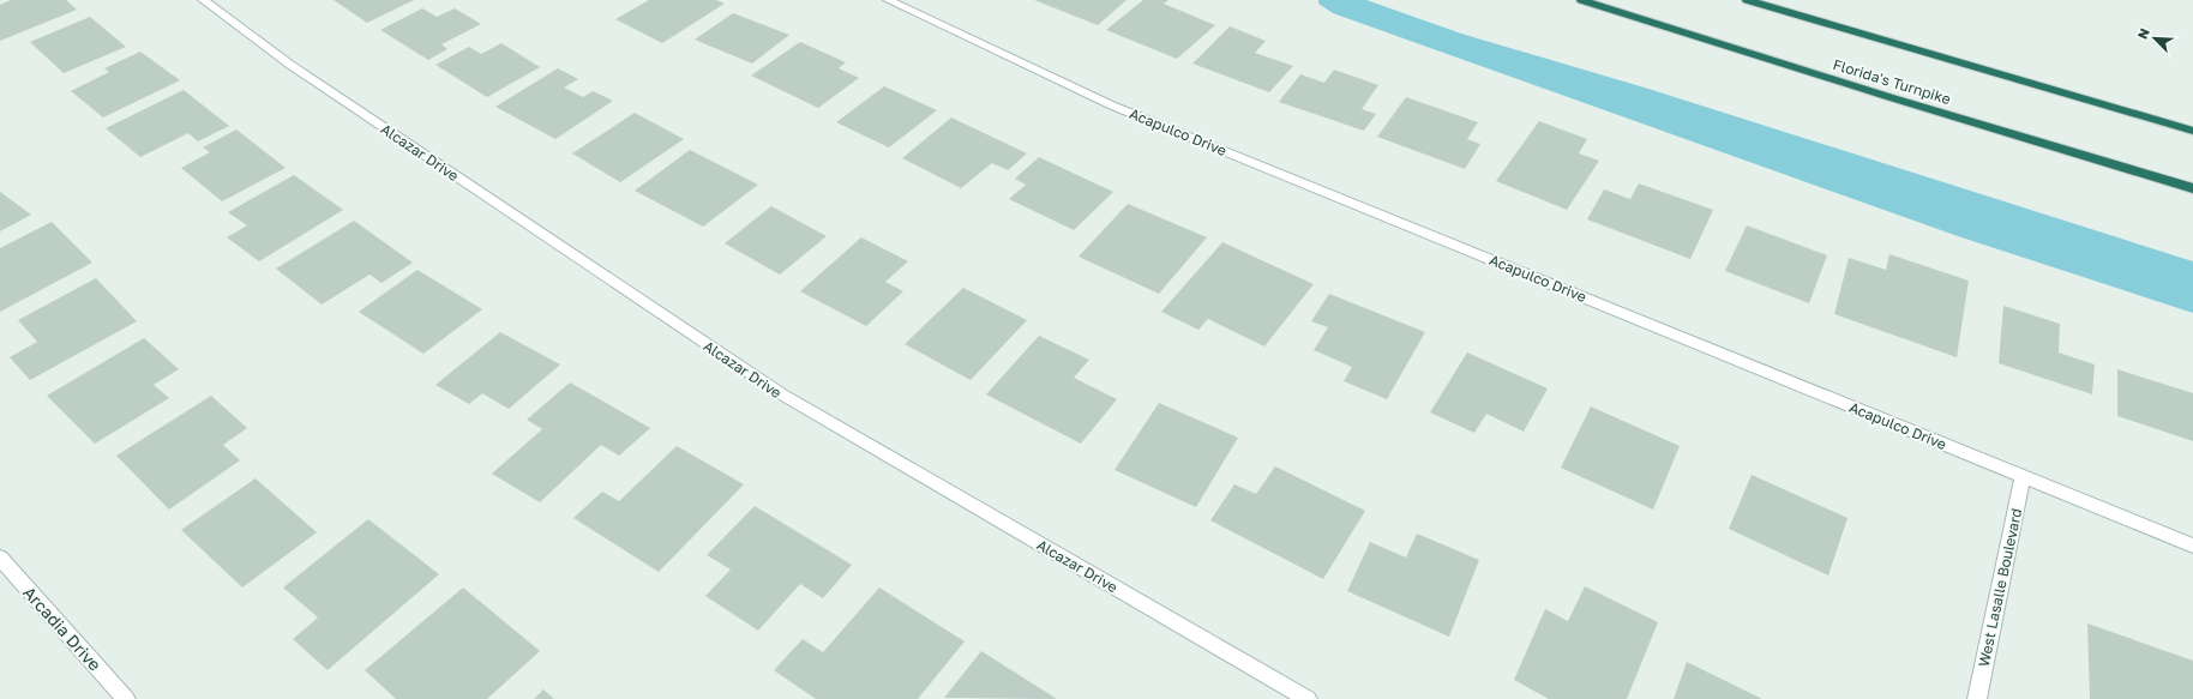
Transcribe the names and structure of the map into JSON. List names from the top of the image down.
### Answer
{
  "streets": {
    "highway": ["Florida's Turnpike"],
    "street": [
      "Acapulco Drive",
      "Alcazar Drive",
      "West Lasalle Boulevard",
      "Arcadia Drive"
    ]
  },
  "crossings": [
    ["Acapulco Drive", "West Lasalle Boulevard"]
  ],
  "north": "top left"
}
